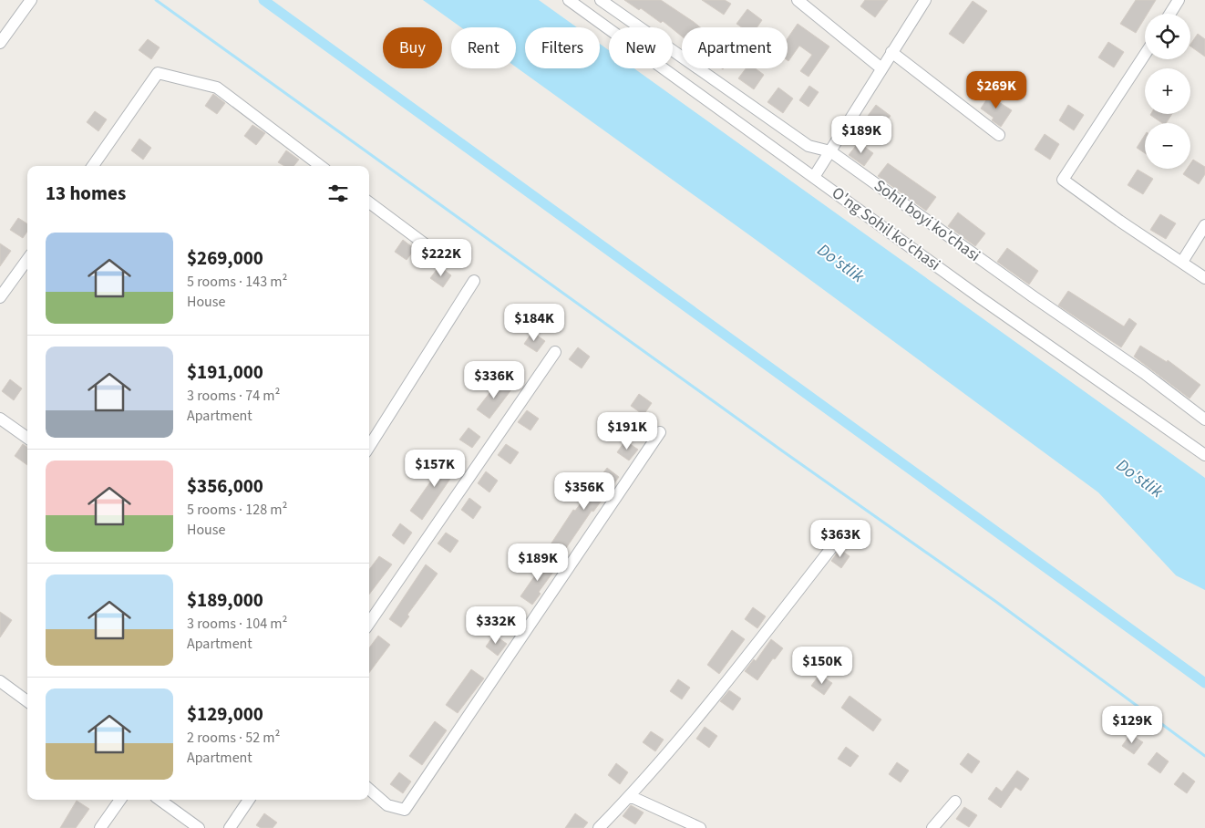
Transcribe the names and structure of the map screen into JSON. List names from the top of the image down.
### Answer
{
  "streets": {
    "street": ["Sohil boyi ko'chasi", "O'ng Sohil ko'chasi"]
  },
  "water": ["Do'stlik"],
  "page": {
    "map_buttons": ["+", "−"],
    "chip": [
      "Buy",
      "Rent",
      "Filters",
      "New",
      "Apartment"
    ],
    "price": [
      "$269K",
      "$189K",
      "$222K",
      "$184K",
      "$336K",
      "$191K",
      "$157K",
      "$356K",
      "$363K",
      "$189K",
      "$332K",
      "$150K",
      "$129K"
    ],
    "heading": "13 homes",
    "list": [
      {
        "name": "$269,000",
        "note": "5 rooms · 143 m² · House"
      },
      {
        "name": "$191,000",
        "note": "3 rooms · 74 m² · Apartment"
      },
      {
        "name": "$356,000",
        "note": "5 rooms · 128 m² · House"
      },
      {
        "name": "$189,000",
        "note": "3 rooms · 104 m² · Apartment"
      },
      {
        "name": "$129,000",
        "note": "2 rooms · 52 m² · Apartment"
      }
    ]
  }
}
